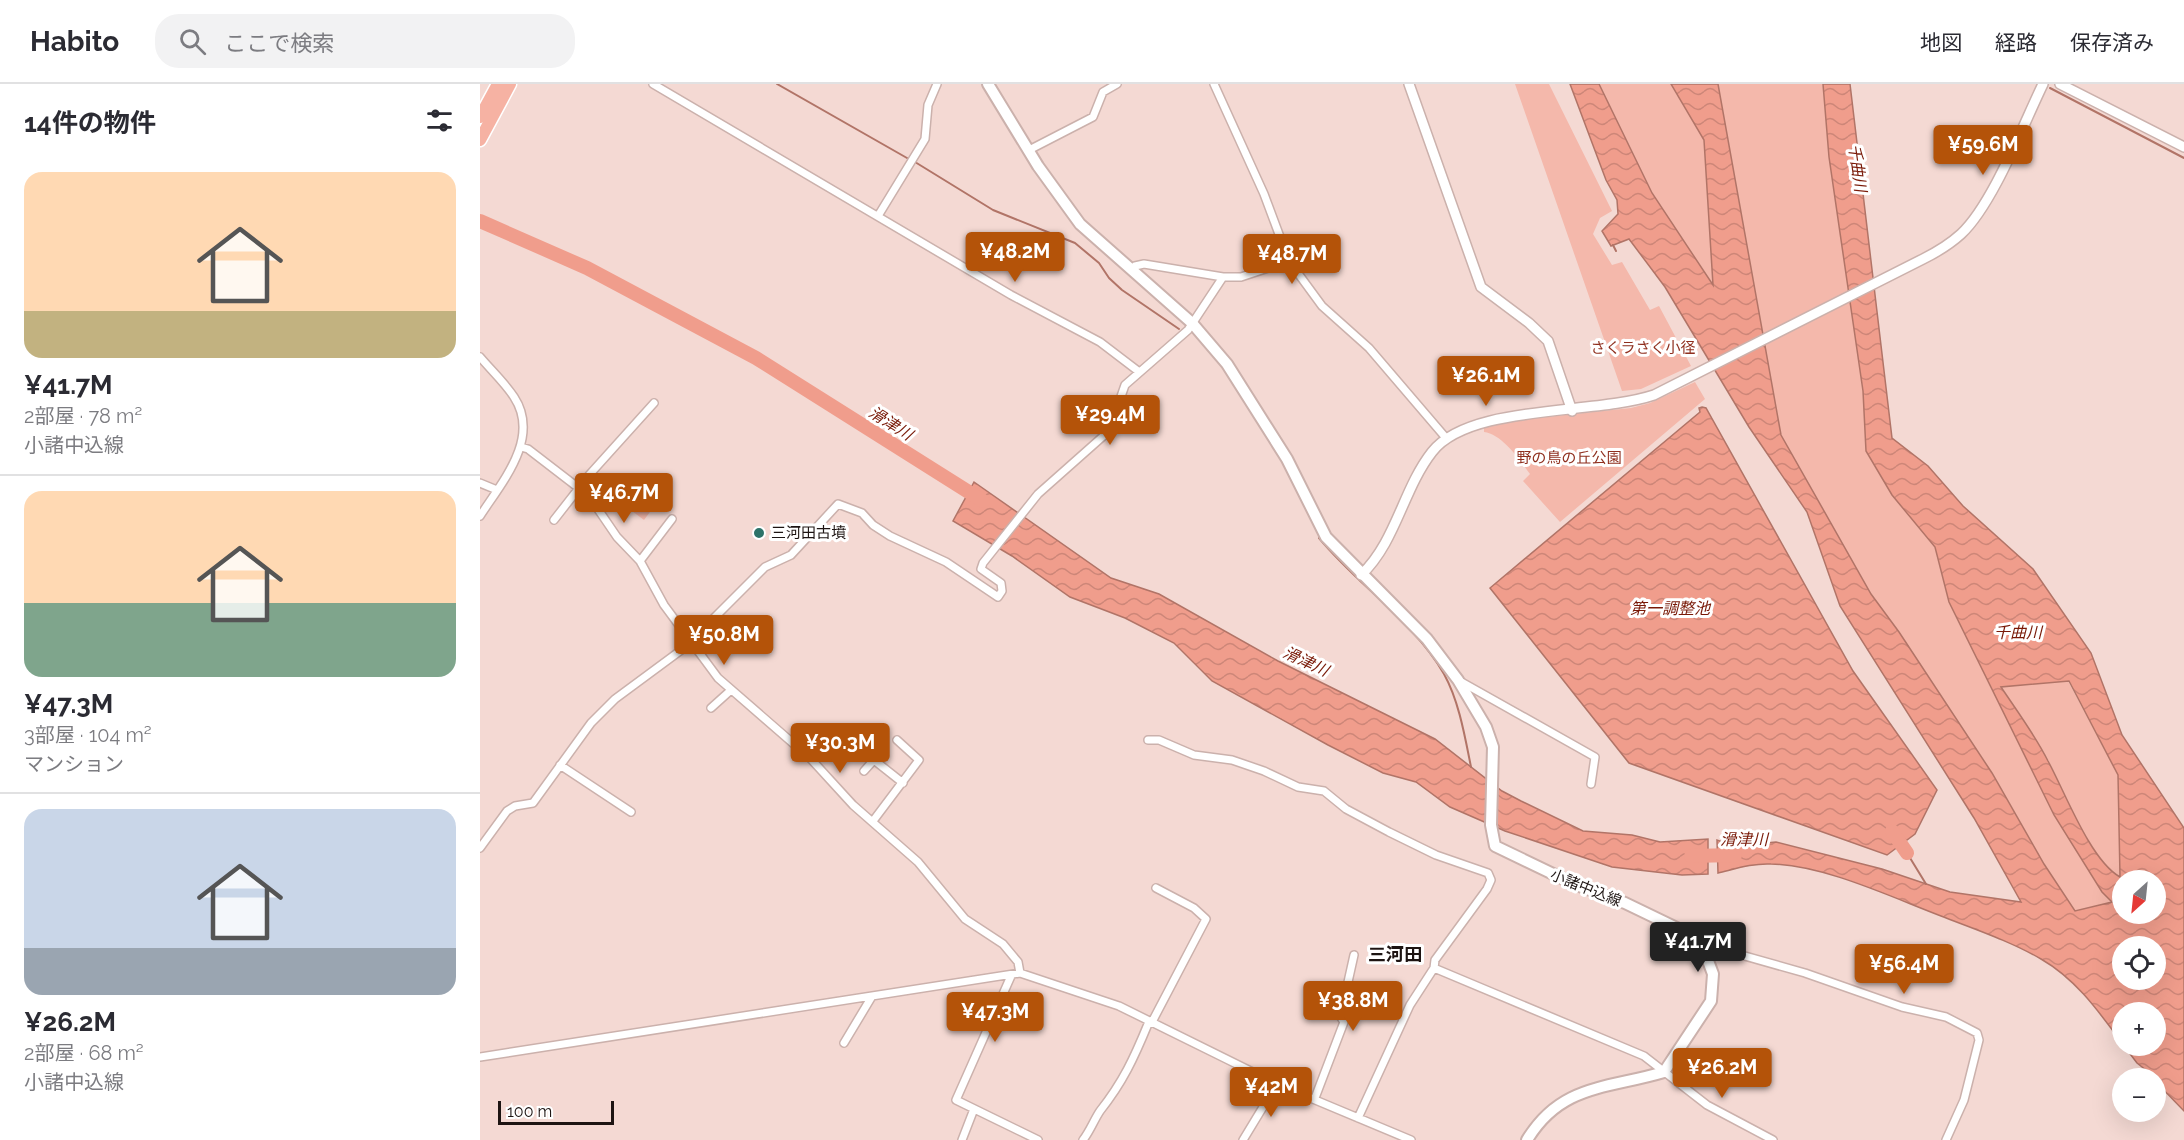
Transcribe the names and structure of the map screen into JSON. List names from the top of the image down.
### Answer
{
  "streets": {
    "main road": ["小諸中込線"]
  },
  "districts": ["三河田"],
  "water": ["千曲川", "滑津川", "第一調整池"],
  "parks": ["さくラさく小径", "野の鳥の丘公園"],
  "places": ["三河田古墳"],
  "scale_bar": "100 m",
  "north": "bottom left",
  "page": {
    "header": "Habito",
    "search": "ここで検索",
    "nav": ["地図", "経路", "保存済み"],
    "heading": "14件の物件",
    "price": [
      "¥59.6M",
      "¥48.2M",
      "¥48.7M",
      "¥26.1M",
      "¥29.4M",
      "¥46.7M",
      "¥50.8M",
      "¥30.3M",
      "¥41.7M",
      "¥56.4M",
      "¥38.8M",
      "¥47.3M",
      "¥26.2M",
      "¥42M"
    ],
    "list": [
      {
        "name": "¥41.7M",
        "note": "2部屋 · 78 m² · 小諸中込線"
      },
      {
        "name": "¥47.3M",
        "note": "3部屋 · 104 m² · マンション"
      },
      {
        "name": "¥26.2M",
        "note": "2部屋 · 68 m² · 小諸中込線"
      }
    ],
    "map_buttons": ["+", "−"],
    "scale": "100 m"
  }
}
